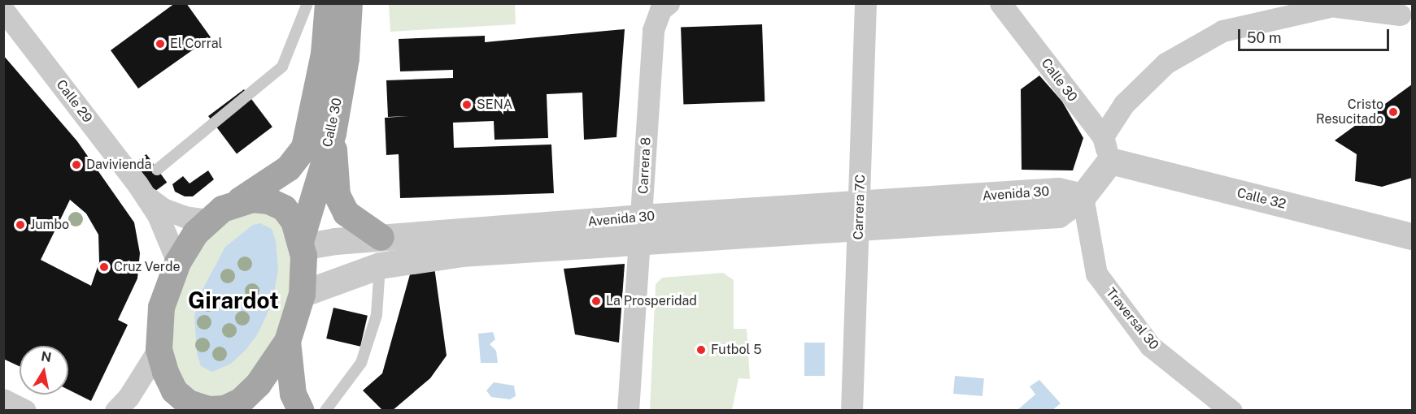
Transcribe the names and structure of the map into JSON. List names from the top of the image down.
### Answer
{
  "streets": {
    "main road": ["Calle 30"],
    "street": [
      "Calle 29",
      "Carrera 8",
      "Avenida 30",
      "Calle 32",
      "Carrera 7C",
      "Traversal 30"
    ]
  },
  "crossings": [
    ["Calle 30", "Calle 29"],
    ["Calle 30", "Avenida 30"],
    ["Calle 30", "Calle 32"],
    ["Carrera 8", "Avenida 30"],
    ["Avenida 30", "Carrera 7C"],
    ["Avenida 30", "Traversal 30"]
  ],
  "districts": ["Girardot"],
  "places": [
    "El Corral",
    "SENA",
    "Cristo Resucitado",
    "Davivienda",
    "Jumbo",
    "Cruz Verde",
    "La Prosperidad",
    "Futbol 5"
  ],
  "scale_bar": "50 m",
  "north": "top"
}
